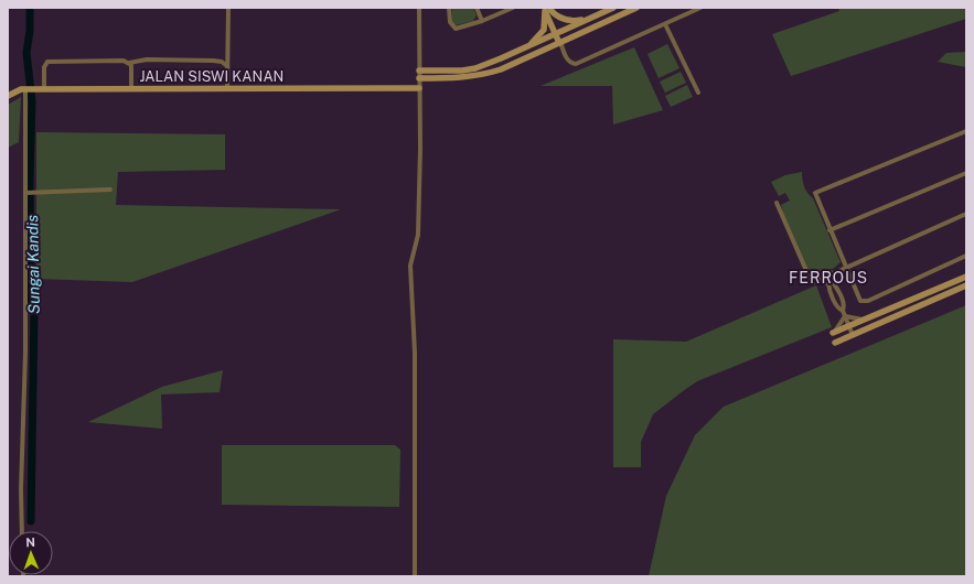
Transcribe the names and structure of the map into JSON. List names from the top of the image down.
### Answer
{
  "streets": {
    "street": ["JALAN SISWI KANAN"]
  },
  "districts": ["FERROUS"],
  "water": ["Sungai Kandis"],
  "north": "top"
}
